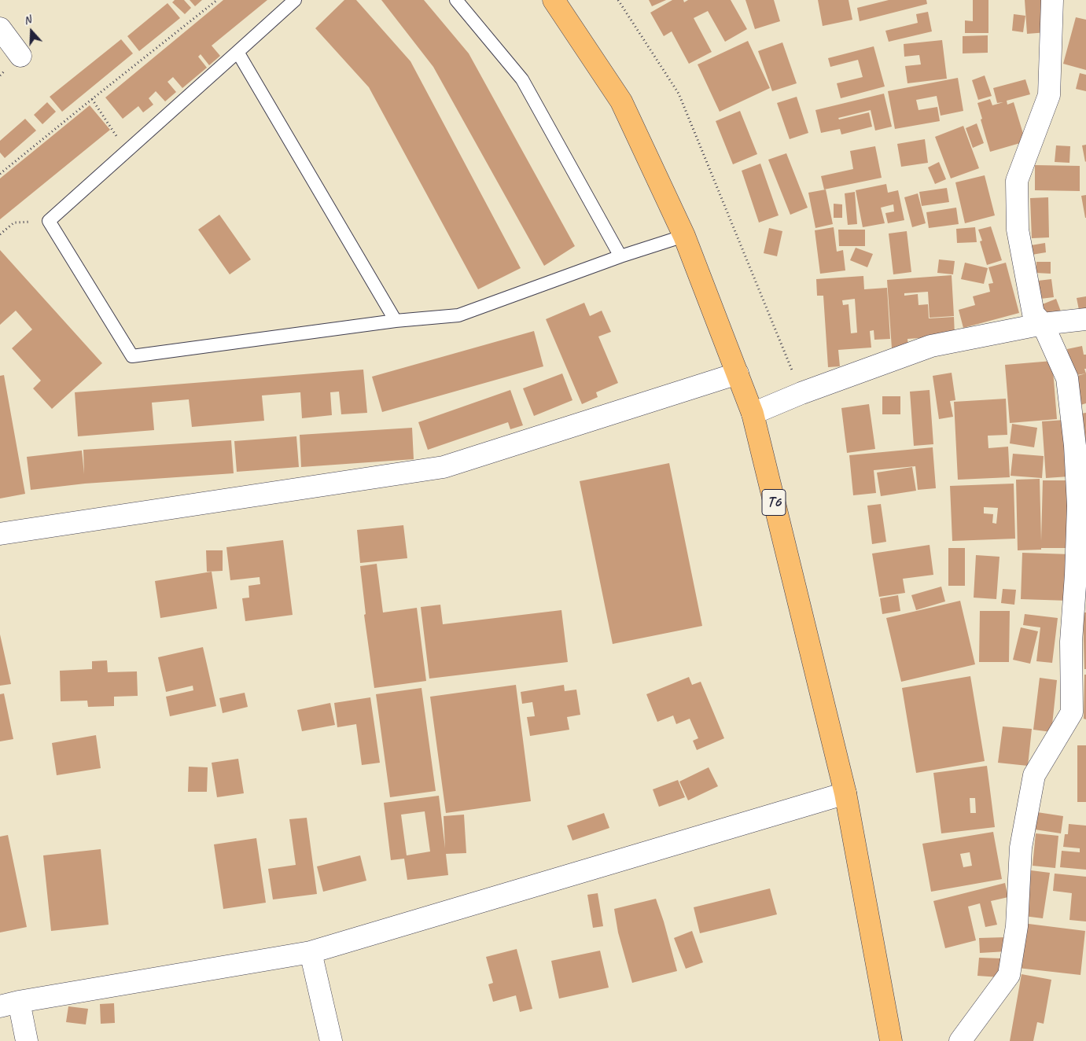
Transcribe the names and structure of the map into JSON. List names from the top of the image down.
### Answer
{
  "streets": {
    "highway": ["T6"]
  },
  "north": "top"
}
